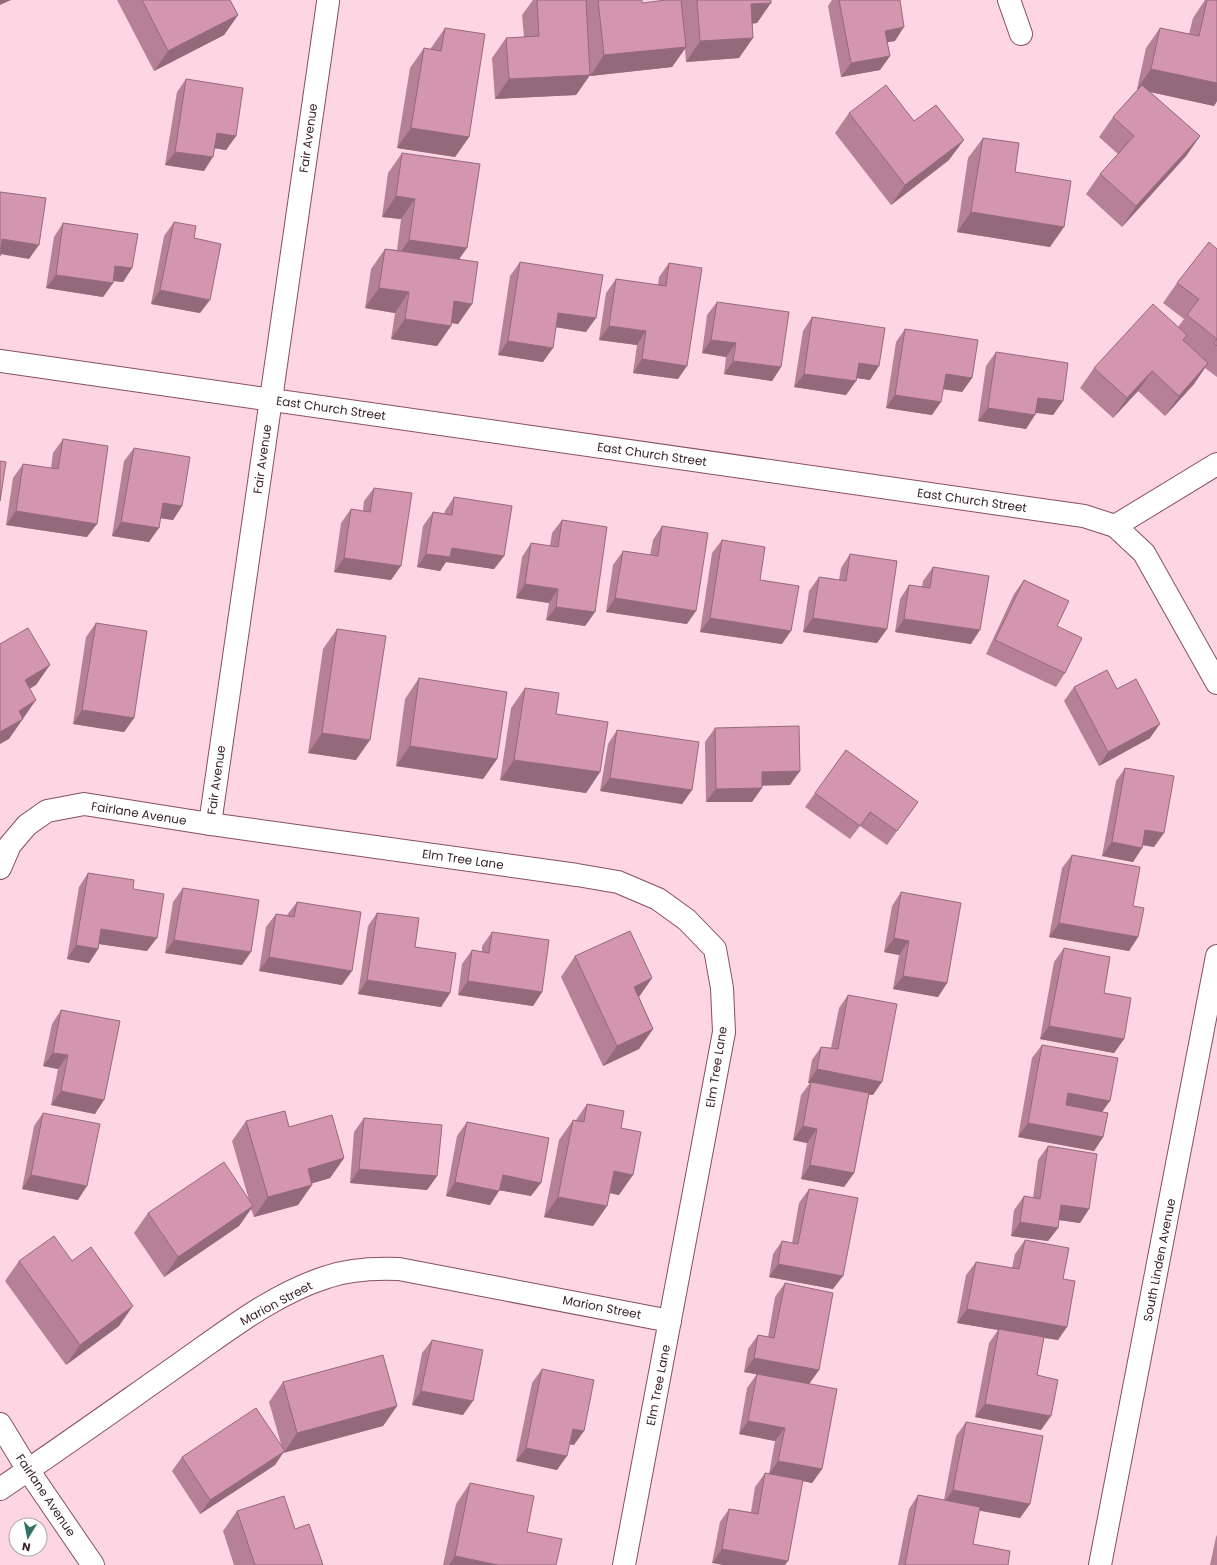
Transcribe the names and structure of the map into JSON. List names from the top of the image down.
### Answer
{
  "streets": {
    "street": [
      "Fair Avenue",
      "East Church Street",
      "Fairlane Avenue",
      "Elm Tree Lane",
      "South Linden Avenue",
      "Marion Street"
    ]
  },
  "crossings": [
    ["Fair Avenue", "East Church Street"],
    ["Fair Avenue", "Fairlane Avenue"],
    ["Fair Avenue", "Elm Tree Lane"],
    ["Fairlane Avenue", "Elm Tree Lane"],
    ["Fairlane Avenue", "Marion Street"],
    ["Elm Tree Lane", "Marion Street"]
  ],
  "north": "bottom"
}
